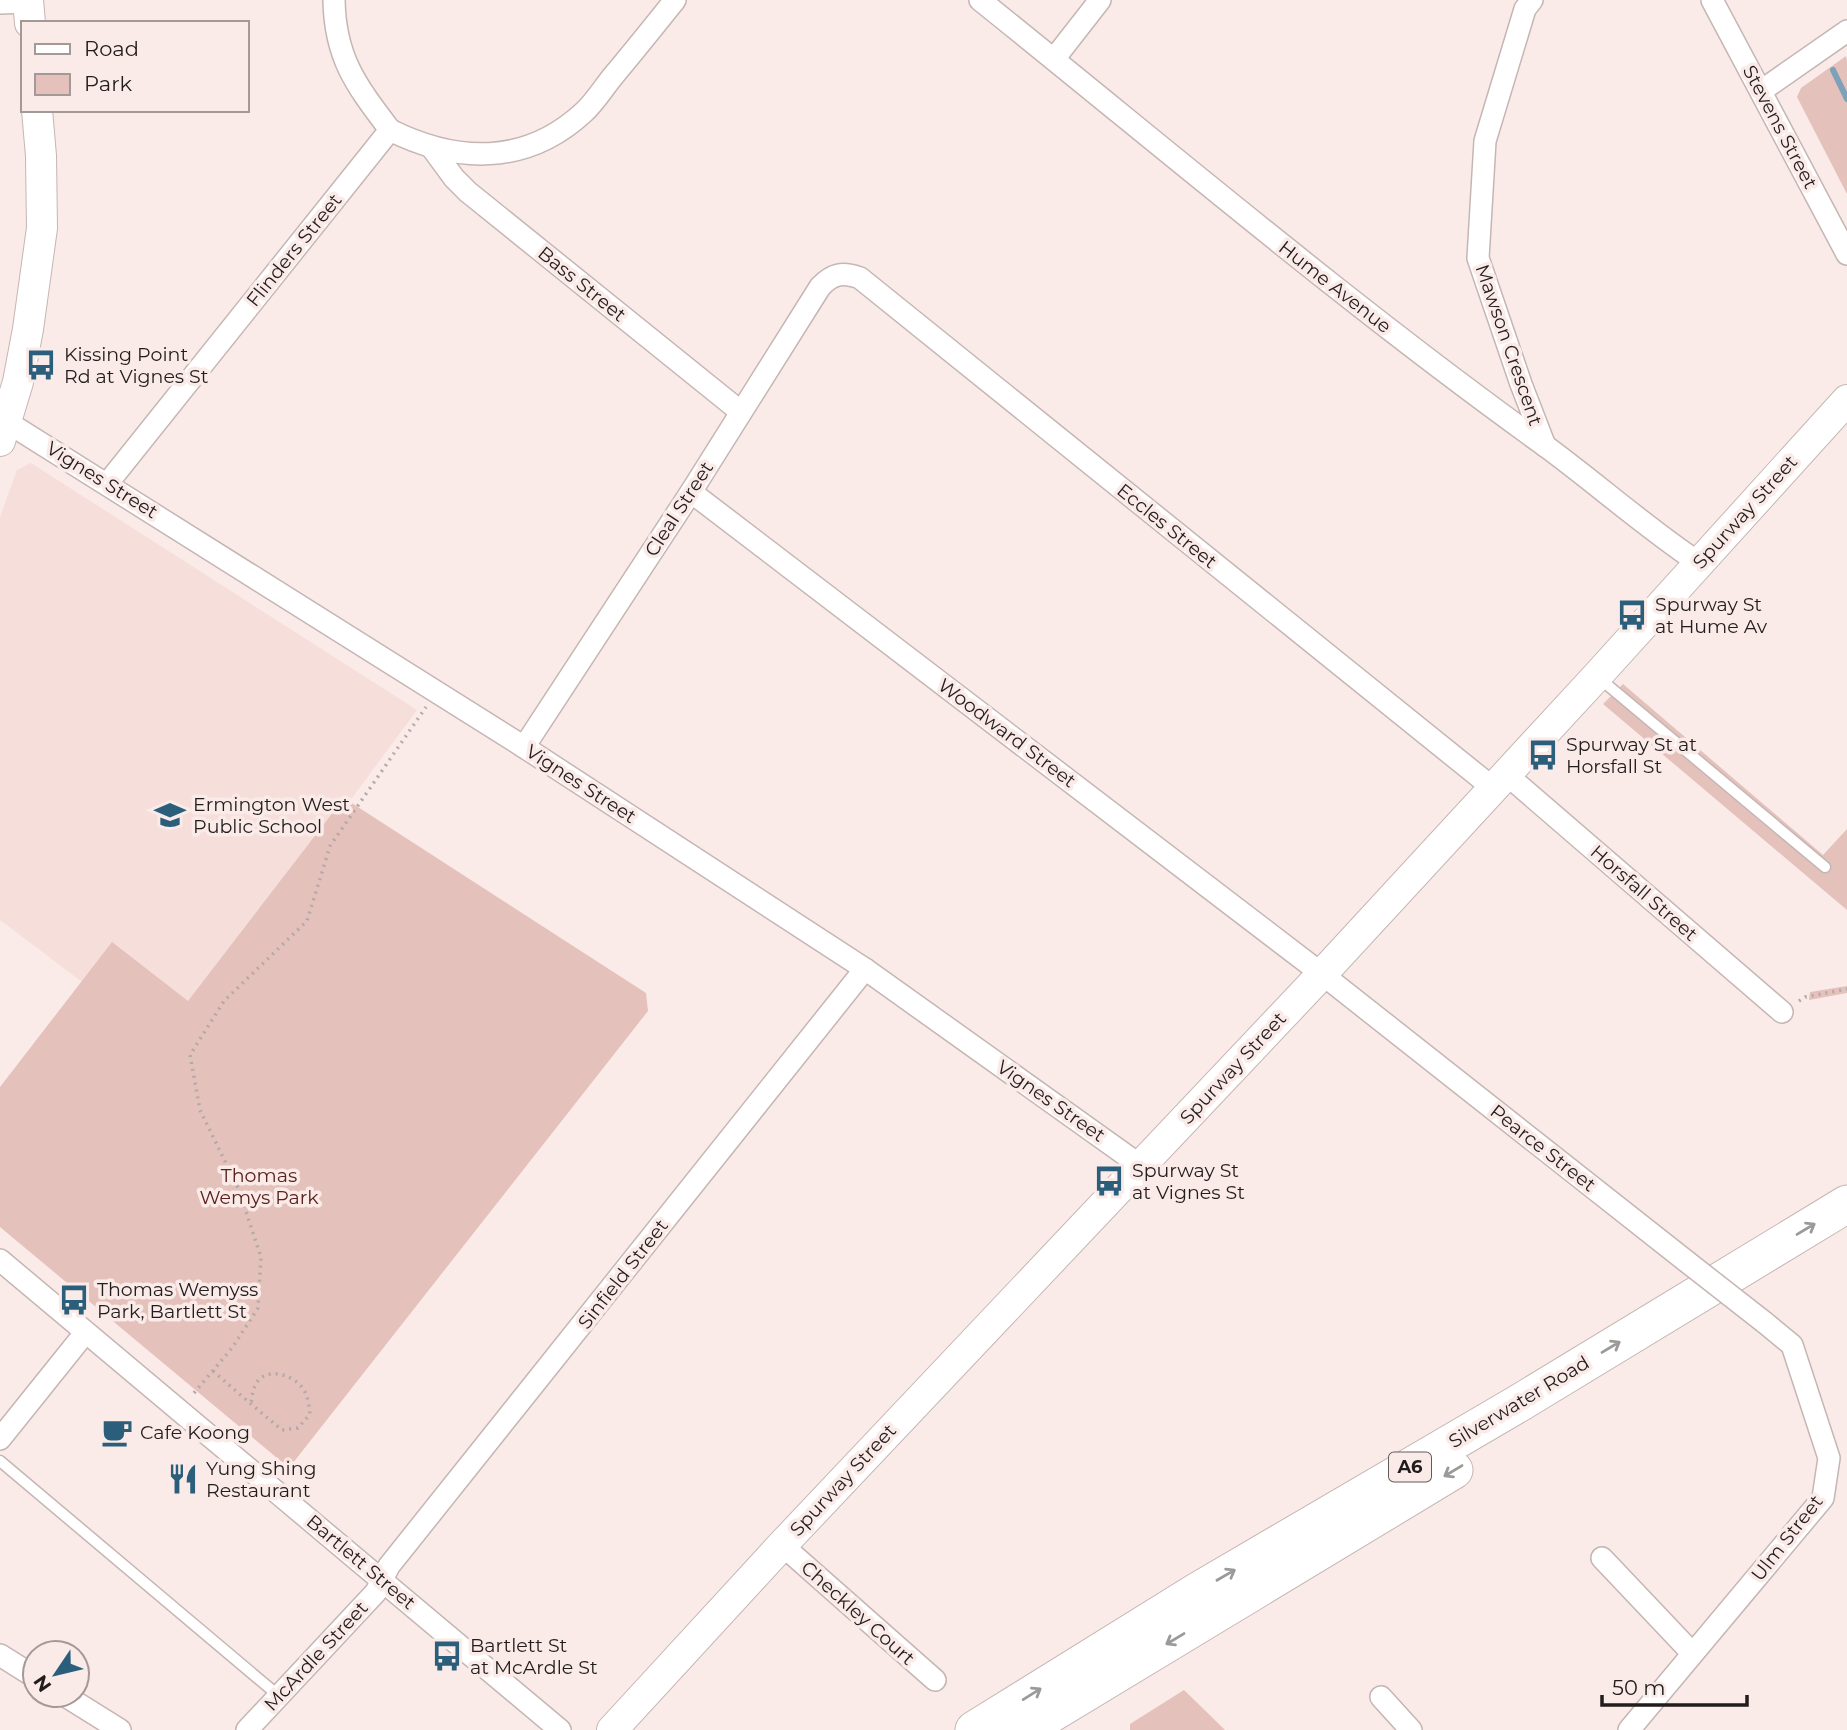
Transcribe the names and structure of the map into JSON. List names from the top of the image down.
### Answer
{
  "streets": {
    "highway": ["Silverwater Road", "A6"],
    "street": [
      "Stevens Street",
      "Flinders Street",
      "Bass Street",
      "Hume Avenue",
      "Mawson Crescent",
      "Vignes Street",
      "Cleal Street",
      "Spurway Street",
      "Eccles Street",
      "Woodward Street",
      "Horsfall Street",
      "Pearce Street",
      "Sinfield Street",
      "Ulm Street",
      "Bartlett Street",
      "Checkley Court",
      "McArdle Street"
    ]
  },
  "crossings": [
    ["Flinders Street", "Vignes Street"],
    ["Bass Street", "Cleal Street"],
    ["Hume Avenue", "Mawson Crescent"],
    ["Hume Avenue", "Spurway Street"],
    ["Vignes Street", "Cleal Street"],
    ["Vignes Street", "Spurway Street"],
    ["Vignes Street", "Sinfield Street"],
    ["Cleal Street", "Eccles Street"],
    ["Cleal Street", "Woodward Street"],
    ["Spurway Street", "Eccles Street"],
    ["Spurway Street", "Woodward Street"],
    ["Spurway Street", "Horsfall Street"],
    ["Spurway Street", "Pearce Street"],
    ["Spurway Street", "Checkley Court"],
    ["Eccles Street", "Horsfall Street"],
    ["Woodward Street", "Pearce Street"],
    ["Pearce Street", "Ulm Street"],
    ["Sinfield Street", "Bartlett Street"],
    ["Sinfield Street", "McArdle Street"],
    ["Bartlett Street", "McArdle Street"]
  ],
  "parks": ["Thomas Wemys Park"],
  "places": {
    "bus stop": [
      "Kissing Point Rd at Vignes St",
      "Spurway St at Hume Av",
      "Spurway St at Horsfall St",
      "Spurway St at Vignes St",
      "Thomas Wemyss Park, Bartlett St",
      "Bartlett St at McArdle St"
    ],
    "school or university": ["Ermington West Public School"],
    "cafe": ["Cafe Koong"],
    "restaurant": ["Yung Shing Restaurant"]
  },
  "legend": ["Road", "Park"],
  "scale_bar": "50 m",
  "north": "bottom left"
}
